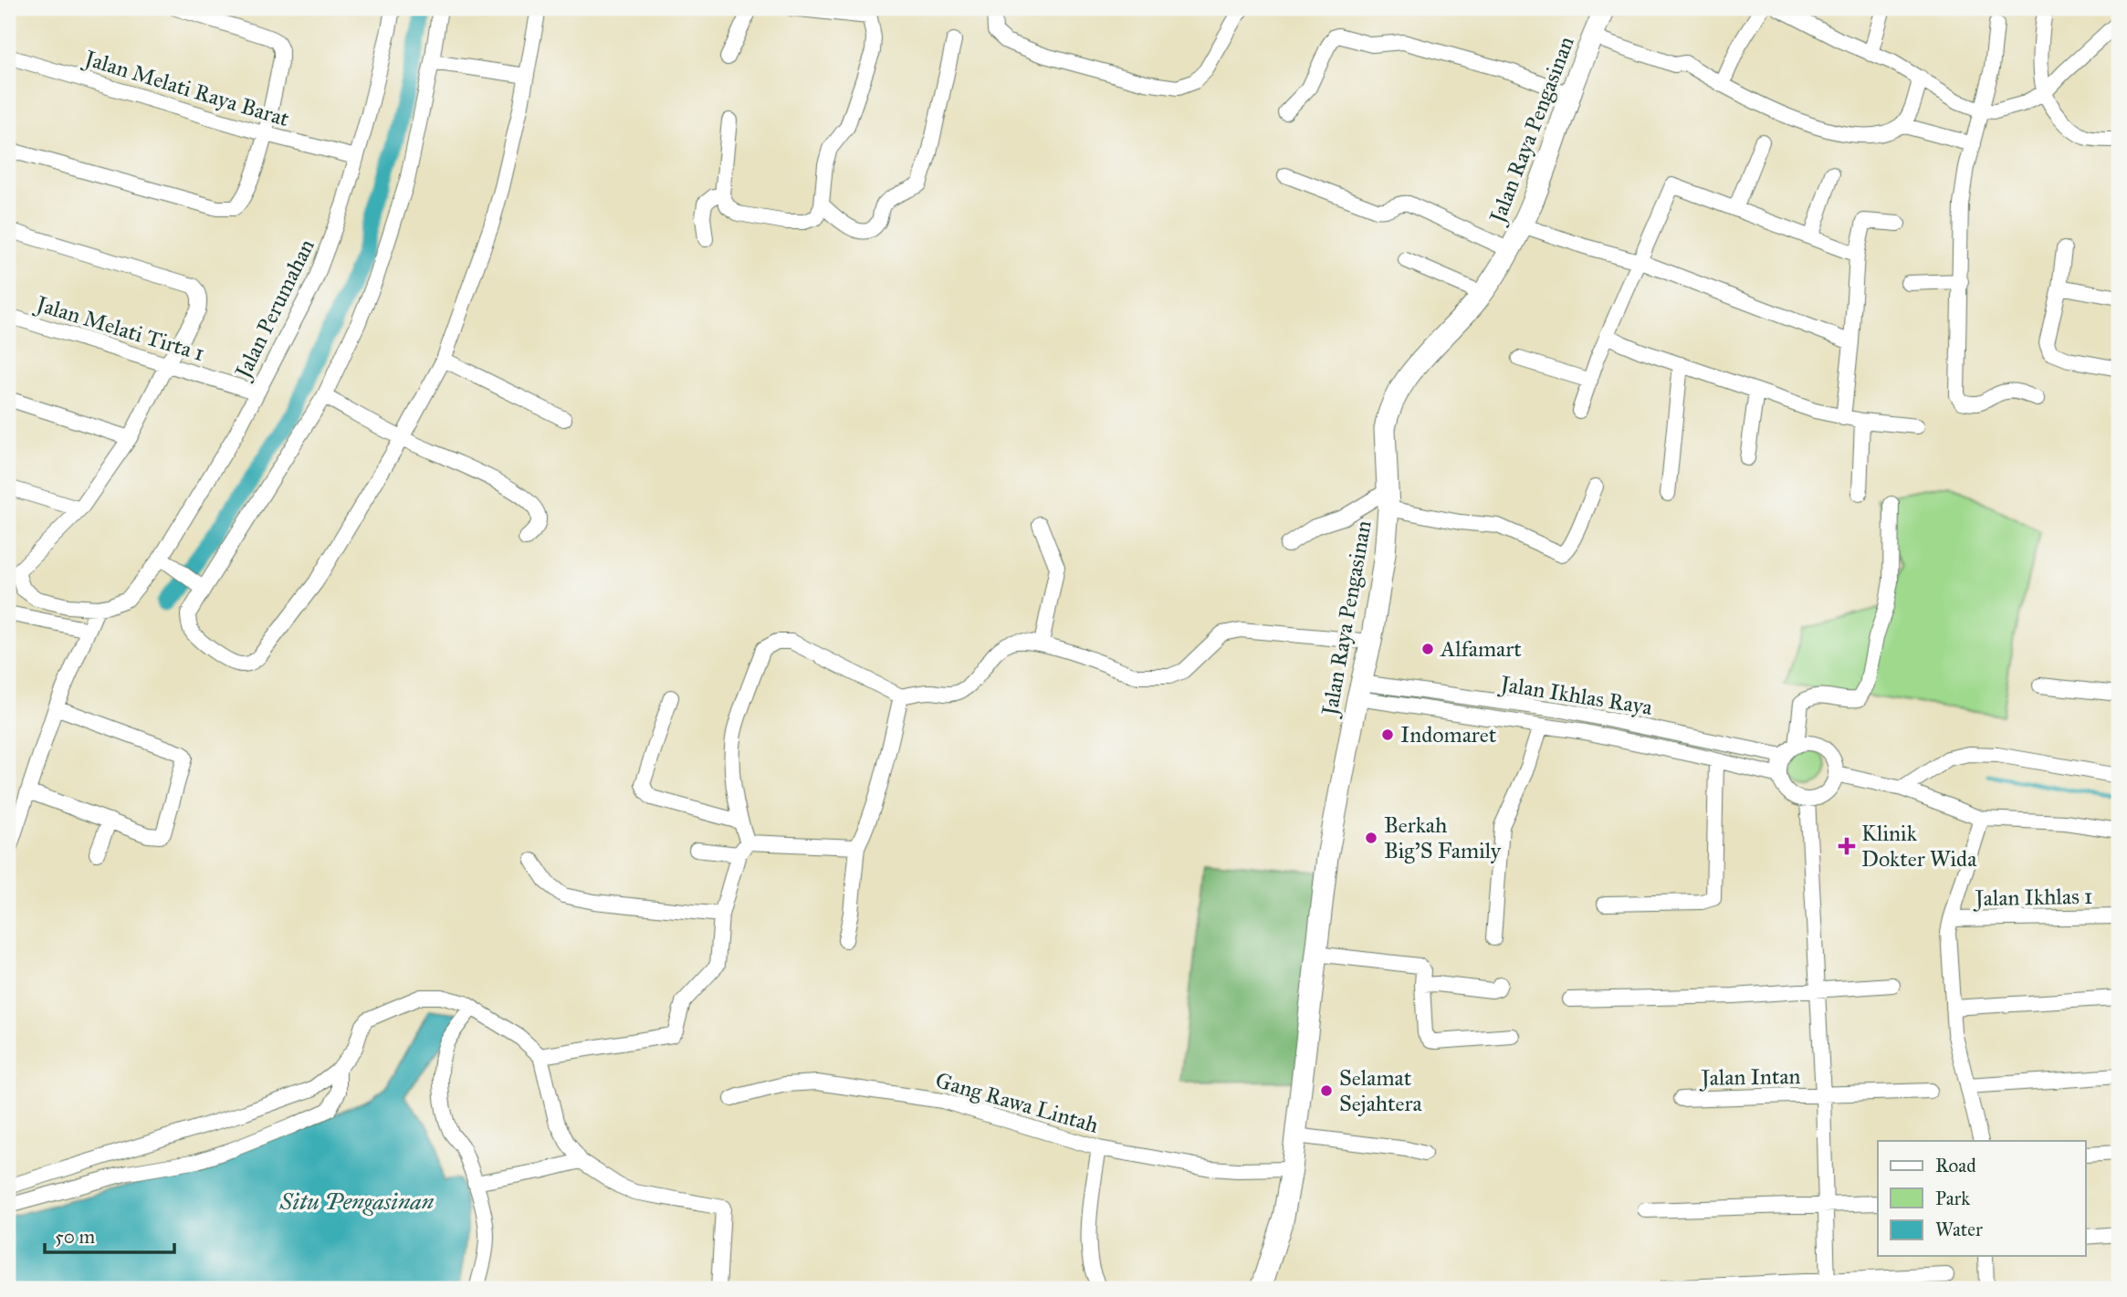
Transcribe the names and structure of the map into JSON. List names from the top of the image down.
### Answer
{
  "streets": {
    "main road": ["Jalan Raya Pengasinan"],
    "street": [
      "Jalan Melati Raya Barat",
      "Jalan Perumahan",
      "Jalan Melati Tirta 1",
      "Jalan Ikhlas Raya",
      "Jalan Ikhlas 1",
      "Jalan Intan",
      "Gang Rawa Lintah"
    ]
  },
  "crossings": [
    ["Jalan Melati Raya Barat", "Jalan Perumahan"],
    ["Jalan Raya Pengasinan", "Jalan Ikhlas Raya"],
    ["Jalan Raya Pengasinan", "Gang Rawa Lintah"],
    ["Jalan Perumahan", "Jalan Melati Tirta 1"]
  ],
  "water": ["Situ Pengasinan"],
  "places": {
    "other": [
      "Alfamart",
      "Indomaret",
      "Berkah Big'S Family",
      "Selamat Sejahtera"
    ],
    "health": ["Klinik Dokter Wida"]
  },
  "legend": ["Road", "Park", "Water"],
  "scale_bar": "50 m"
}
